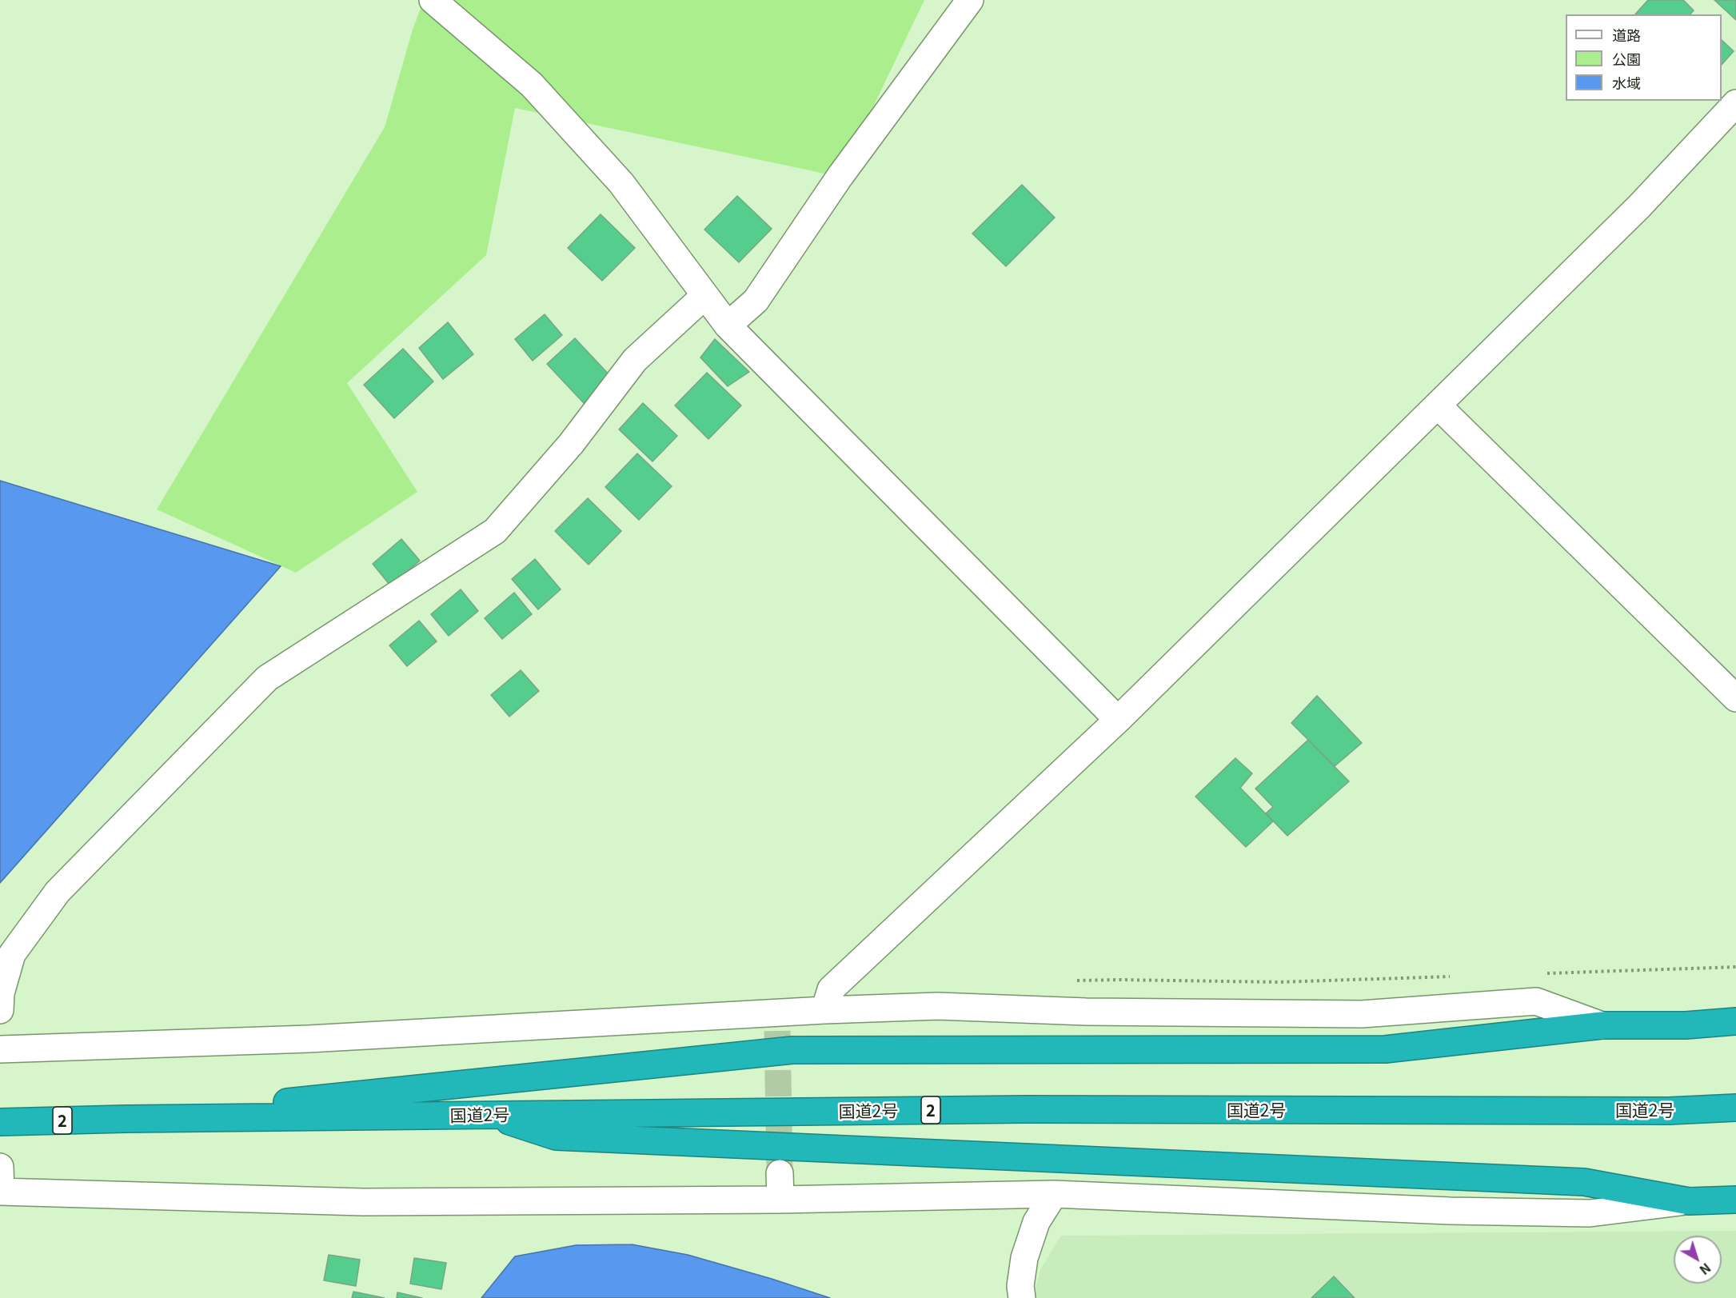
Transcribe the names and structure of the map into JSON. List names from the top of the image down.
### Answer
{
  "streets": {
    "highway": ["2", "国道2号"]
  },
  "legend": ["道路", "公園", "水域"],
  "north": "bottom right"
}
